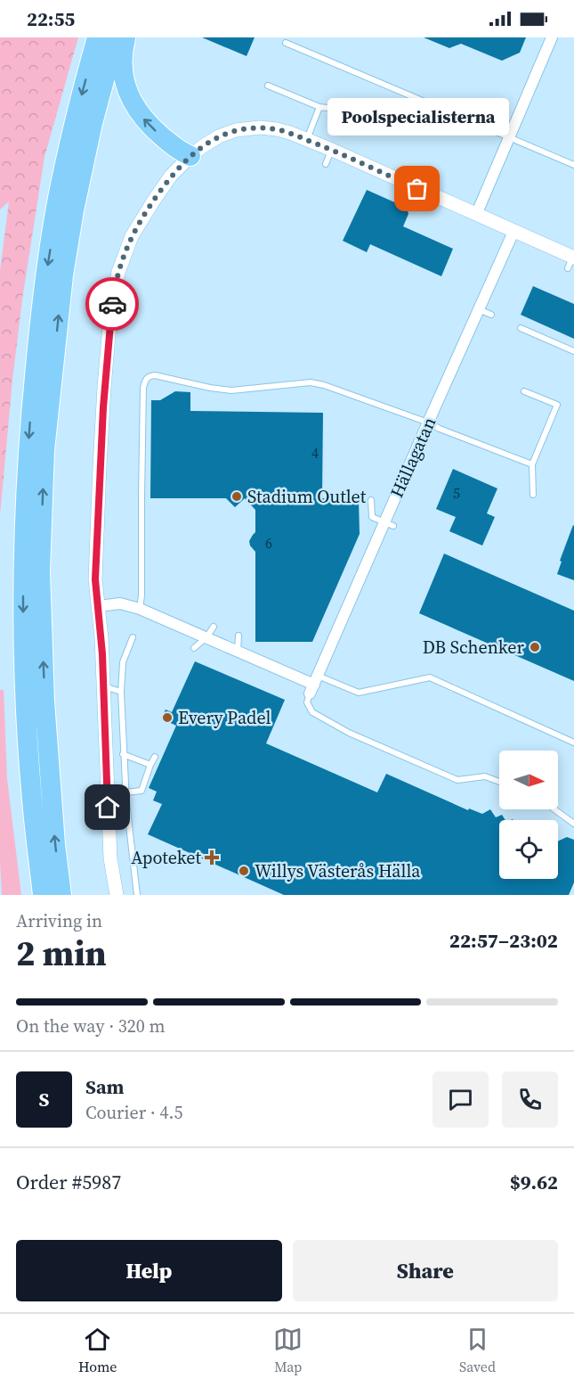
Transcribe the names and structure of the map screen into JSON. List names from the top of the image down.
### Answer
{
  "streets": {
    "street": ["Hällagatan"]
  },
  "places": {
    "other": [
      "Poolspecialisterna",
      "Stadium Outlet",
      "DB Schenker",
      "Every Padel",
      "Willys Västerås Hälla"
    ],
    "health": ["Apoteket"]
  },
  "house_numbers": ["4", "5", "6"],
  "north": "right",
  "page": {
    "status": "22:55",
    "bubble": "Poolspecialisterna",
    "heading": ["2 min", "Arriving in", "22:57–23:02"],
    "panel": [
      "Sam",
      "Courier · 4.5",
      "Order #5987",
      "$9.62"
    ],
    "bar": "On the way · 320 m",
    "round": "S",
    "buttons": ["Help", "Share"],
    "tabs": ["Home", "Map", "Saved"]
  }
}
